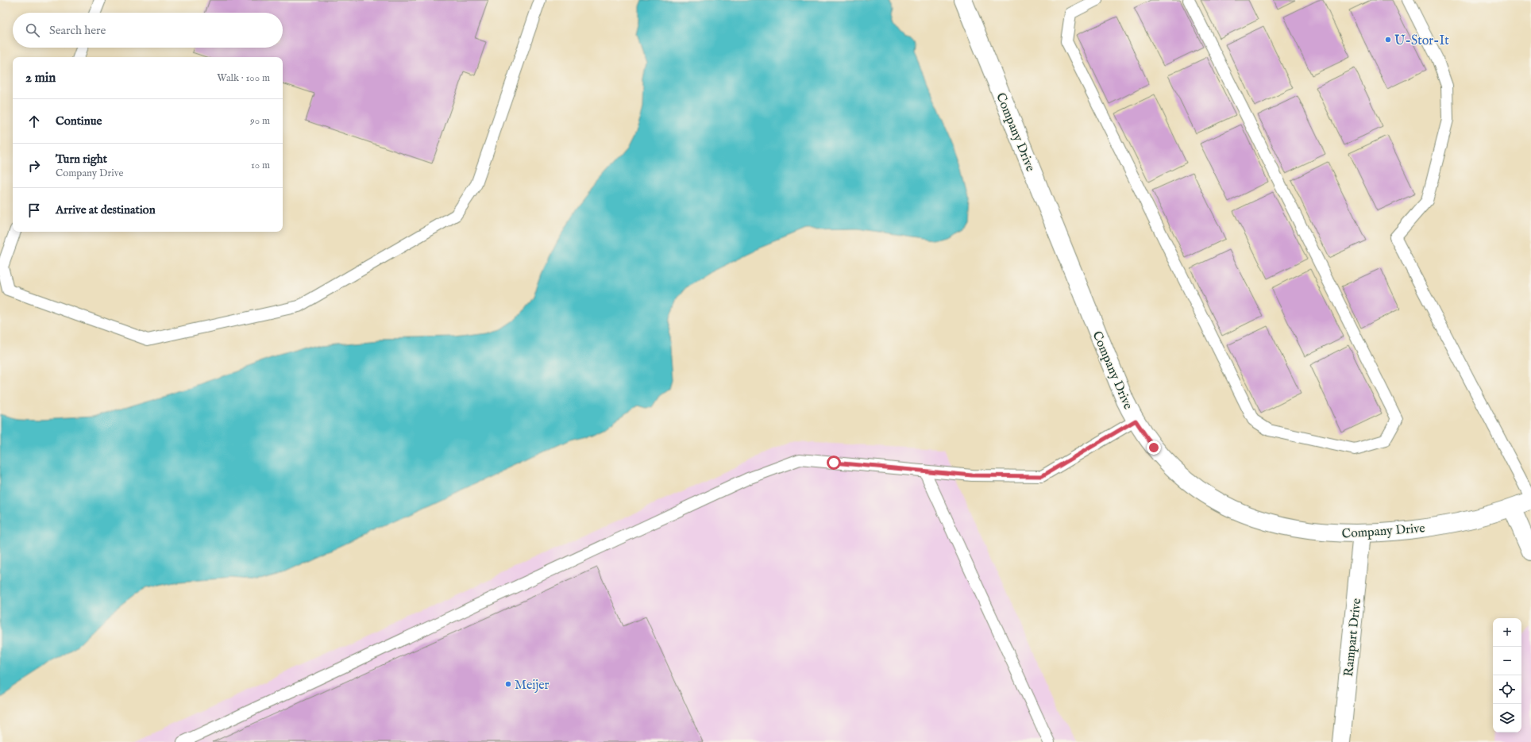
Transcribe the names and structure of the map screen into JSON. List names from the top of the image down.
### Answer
{
  "streets": {
    "street": ["Company Drive", "Rampart Drive"]
  },
  "crossings": [
    ["Company Drive", "Rampart Drive"]
  ],
  "places": ["U-Stor-It", "Meijer"],
  "page": {
    "search": "Search here",
    "heading": ["2 min", "Walk · 100 m"],
    "list": [
      ["Continue", "90 m"],
      ["Turn right", "Company Drive", "10 m"],
      "Arrive at destination"
    ],
    "map_buttons": ["+", "−"]
  }
}
